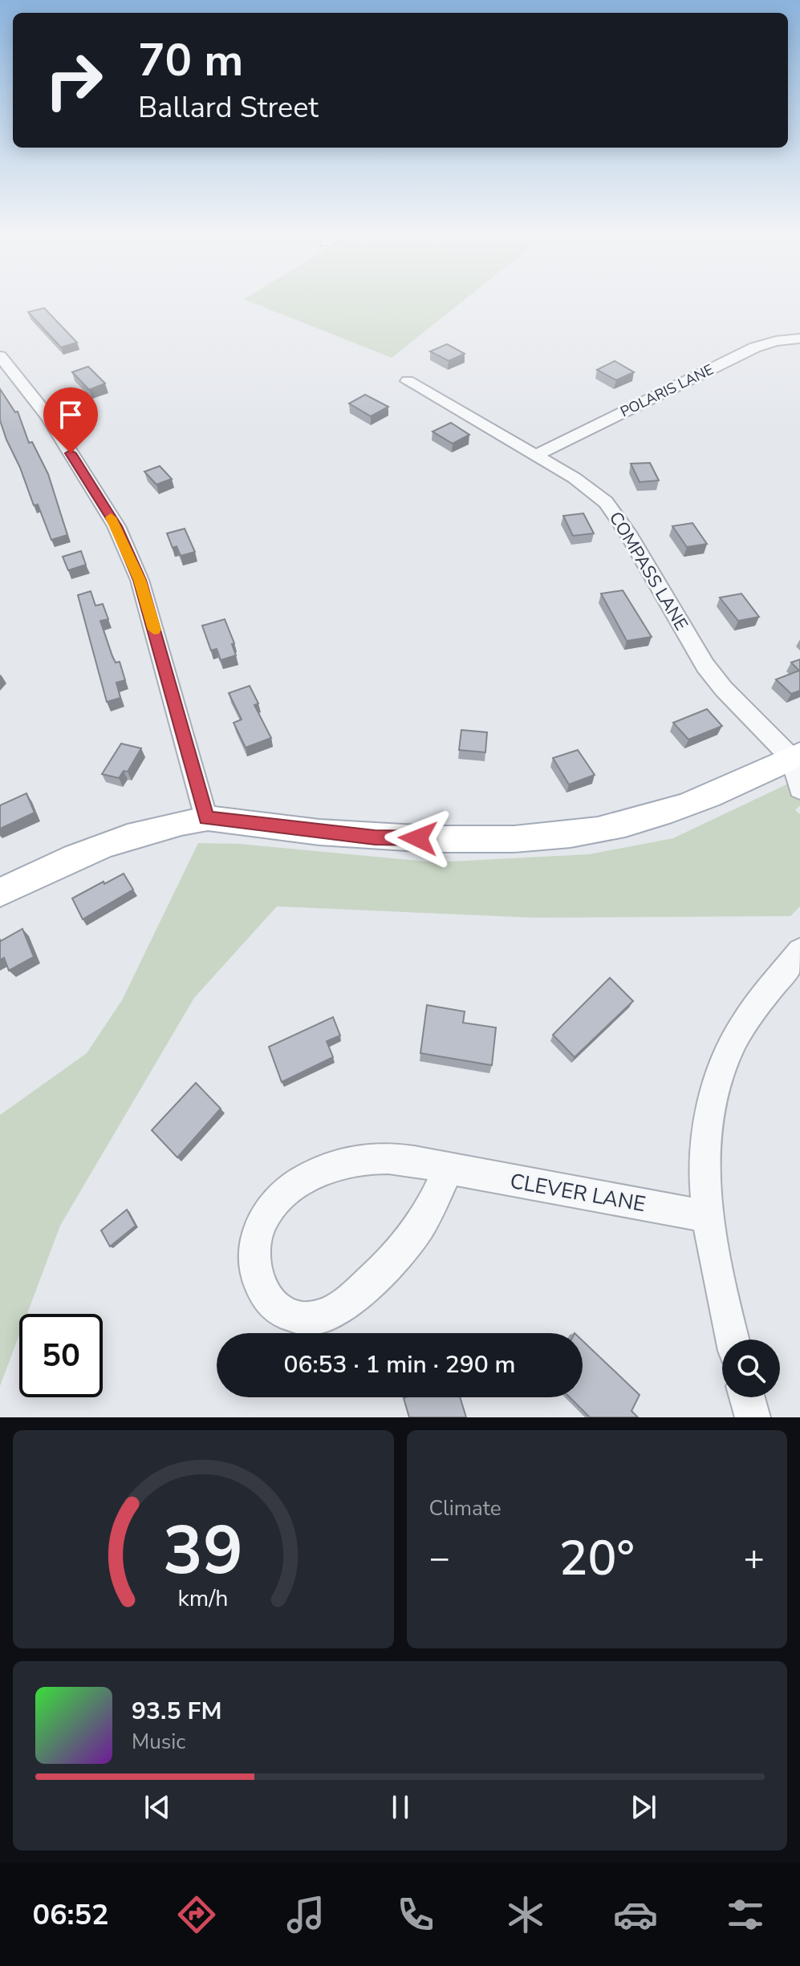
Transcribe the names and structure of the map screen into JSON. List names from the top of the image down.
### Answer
{
  "streets": {
    "street": ["POLARIS LANE", "COMPASS LANE", "CLEVER LANE"]
  },
  "crossings": [
    ["POLARIS LANE", "COMPASS LANE"]
  ],
  "page": {
    "turn": ["70 m", "Ballard Street"],
    "limit": "50",
    "trip": "06:53 · 1 min · 290 m",
    "tile": "Climate",
    "heat": ["−", "20°", "+"],
    "song": ["93.5 FM", "Music"],
    "tabs": "06:52",
    "gauge": ["39", "km/h"]
  }
}
